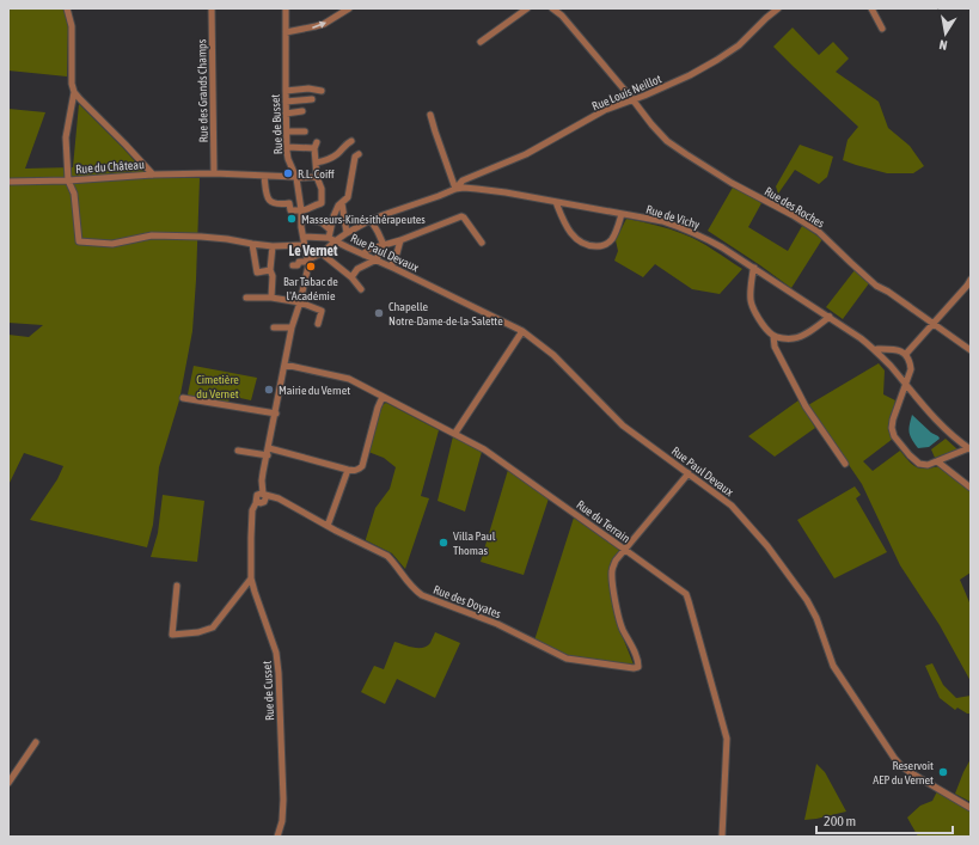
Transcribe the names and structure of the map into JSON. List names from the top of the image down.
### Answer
{
  "streets": {
    "street": [
      "Rue des Grands Champs",
      "Rue Louis Neillot",
      "Rue de Busset",
      "Rue du Château",
      "Rue des Roches",
      "Rue de Vichy",
      "Rue Paul Devaux",
      "Rue du Terrain",
      "Rue des Doyates",
      "Rue de Cusset"
    ]
  },
  "crossings": [
    ["Rue des Grands Champs", "Rue du Château"],
    ["Rue Louis Neillot", "Rue des Roches"],
    ["Rue Louis Neillot", "Rue de Vichy"],
    ["Rue de Busset", "Rue du Château"],
    ["Rue de Busset", "Rue de Vichy"],
    ["Rue de Busset", "Rue de Cusset"],
    ["Rue de Vichy", "Rue Paul Devaux"],
    ["Rue de Vichy", "Rue de Cusset"],
    ["Rue du Terrain", "Rue des Doyates"],
    ["Rue du Terrain", "Rue de Cusset"],
    ["Rue des Doyates", "Rue de Cusset"]
  ],
  "districts": ["Le Vernet"],
  "parks": ["Cimetière du Vernet"],
  "places": [
    "R.L. Coiff",
    "Masseurs-Kinésithérapeutes",
    "Bar Tabac de l'Académie",
    "Chapelle Notre-Dame-de-la-Salette",
    "Mairie du Vernet",
    "Villa Paul Thomas",
    "Reservoit AEP du Vernet"
  ],
  "scale_bar": "200 m",
  "north": "bottom"
}
